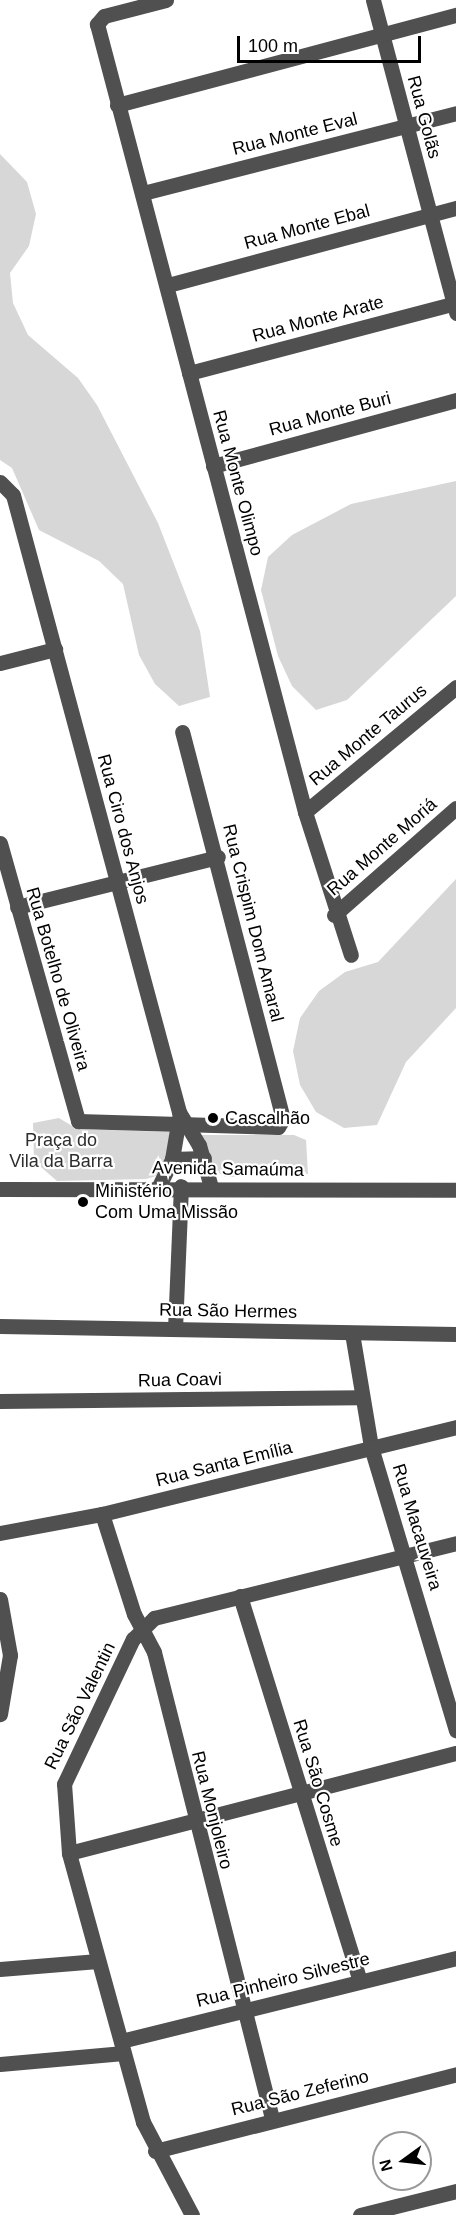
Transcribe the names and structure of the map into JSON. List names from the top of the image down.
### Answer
{
  "streets": {
    "street": [
      "Rua Golãs",
      "Rua Monte Eval",
      "Rua Monte Ebal",
      "Rua Monte Arate",
      "Rua Monte Buri",
      "Rua Monte Olimpo",
      "Rua Monte Taurus",
      "Rua Ciro dos Anjos",
      "Rua Monte Moriá",
      "Rua Crispim Dom Amaral",
      "Rua Botelho de Oliveira",
      "Avenida Samaúma",
      "Rua São Hermes",
      "Rua Coavi",
      "Rua Santa Emília",
      "Rua Macauveira",
      "Rua São Valentin",
      "Rua São Cosme",
      "Rua Monjoleiro",
      "Rua Pinheiro Silvestre",
      "Rua São Zeferino"
    ]
  },
  "crossings": [
    ["Rua Golãs", "Rua Monte Eval"],
    ["Rua Golãs", "Rua Monte Ebal"],
    ["Rua Golãs", "Rua Monte Arate"],
    ["Rua Monte Eval", "Rua Monte Olimpo"],
    ["Rua Monte Ebal", "Rua Monte Olimpo"],
    ["Rua Monte Arate", "Rua Monte Olimpo"],
    ["Rua Monte Buri", "Rua Monte Olimpo"],
    ["Rua Monte Olimpo", "Rua Monte Taurus"],
    ["Rua Monte Olimpo", "Rua Monte Moriá"],
    ["Rua Ciro dos Anjos", "Rua Crispim Dom Amaral"],
    ["Rua Ciro dos Anjos", "Rua Botelho de Oliveira"],
    ["Rua Ciro dos Anjos", "Avenida Samaúma"],
    ["Rua Crispim Dom Amaral", "Rua Botelho de Oliveira"],
    ["Rua São Hermes", "Rua Macauveira"],
    ["Rua Coavi", "Rua Macauveira"],
    ["Rua Santa Emília", "Rua Macauveira"],
    ["Rua Santa Emília", "Rua Monjoleiro"],
    ["Rua São Valentin", "Rua Monjoleiro"],
    ["Rua São Valentin", "Rua Pinheiro Silvestre"],
    ["Rua São Valentin", "Rua São Zeferino"],
    ["Rua São Cosme", "Rua Pinheiro Silvestre"],
    ["Rua Monjoleiro", "Rua Pinheiro Silvestre"],
    ["Rua Monjoleiro", "Rua São Zeferino"]
  ],
  "parks": ["Praça do Vila da Barra"],
  "places": ["Cascalhão", "Ministério Com Uma Missão"],
  "scale_bar": "100 m",
  "north": "left"
}
